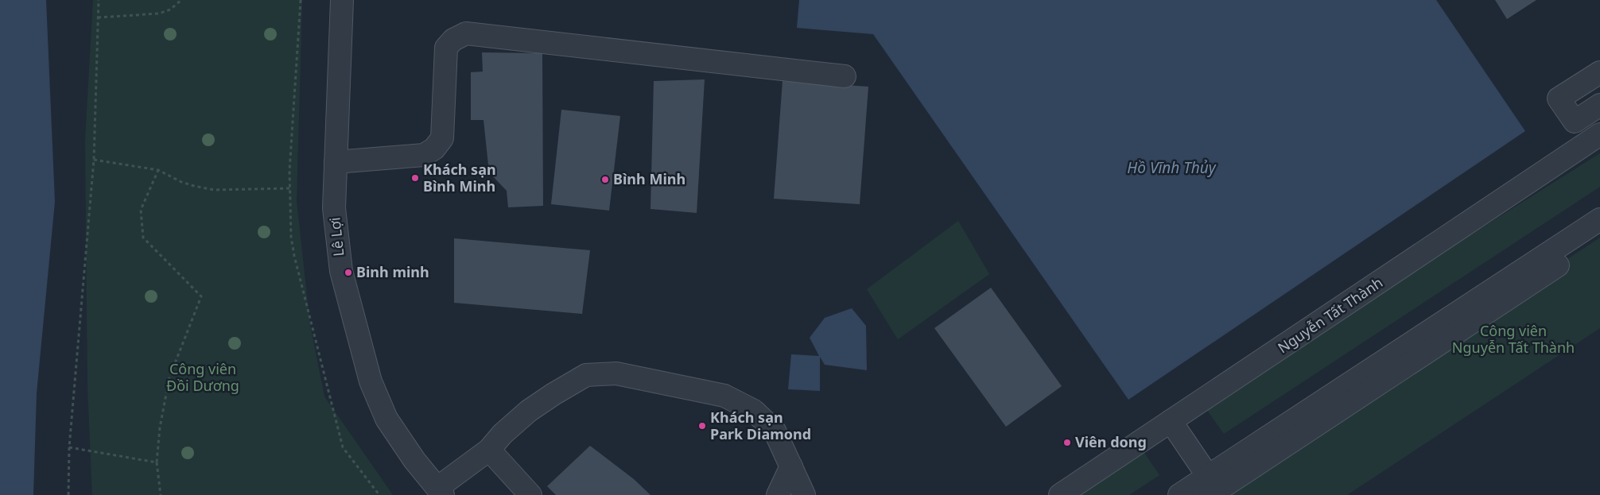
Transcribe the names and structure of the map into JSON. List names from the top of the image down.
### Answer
{
  "streets": {
    "street": ["Lê Lợi", "Nguyễn Tất Thành"]
  },
  "water": ["Hồ Vĩnh Thủy"],
  "parks": ["Công viên Nguyễn Tất Thành", "Công viên Đồi Dương"],
  "places": [
    "Khách sạn Bình Minh",
    "Bình Minh",
    "Binh minh",
    "Khách sạn Park Diamond",
    "Viên dong"
  ]
}
